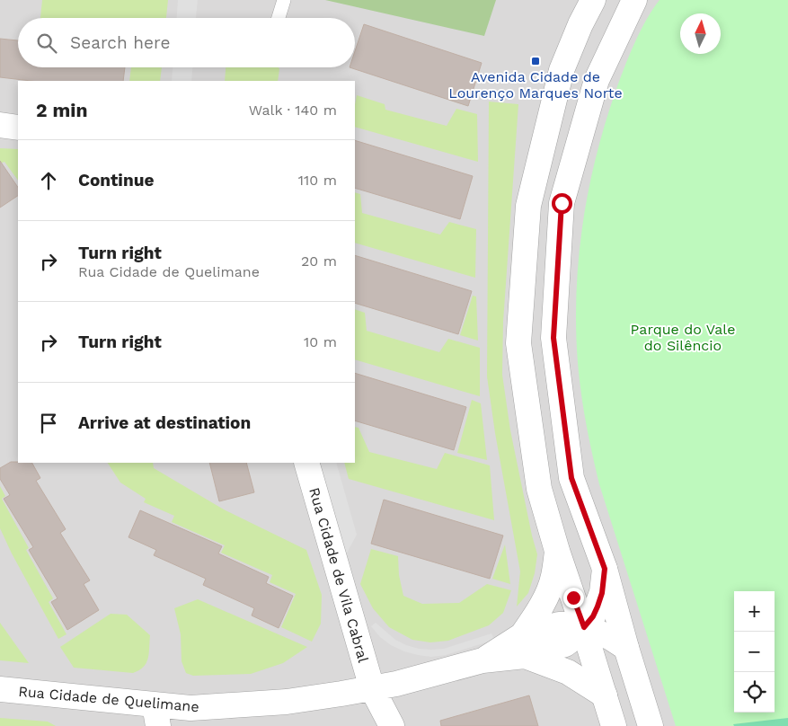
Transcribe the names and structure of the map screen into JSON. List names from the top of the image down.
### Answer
{
  "streets": {
    "street": ["Rua Cidade de Vila Cabral", "Rua Cidade de Quelimane"]
  },
  "crossings": [
    ["Rua Cidade de Vila Cabral", "Rua Cidade de Quelimane"]
  ],
  "parks": ["Parque do Vale do Silêncio"],
  "places": {
    "transit": ["Avenida Cidade de Lourenço Marques Norte"]
  },
  "north": "top",
  "page": {
    "search": "Search here",
    "heading": ["2 min", "Walk · 140 m"],
    "list": [
      ["Continue", "110 m"],
      ["Turn right", "Rua Cidade de Quelimane", "20 m"],
      ["Turn right", "10 m"],
      "Arrive at destination"
    ],
    "map_buttons": ["+", "−"]
  }
}
